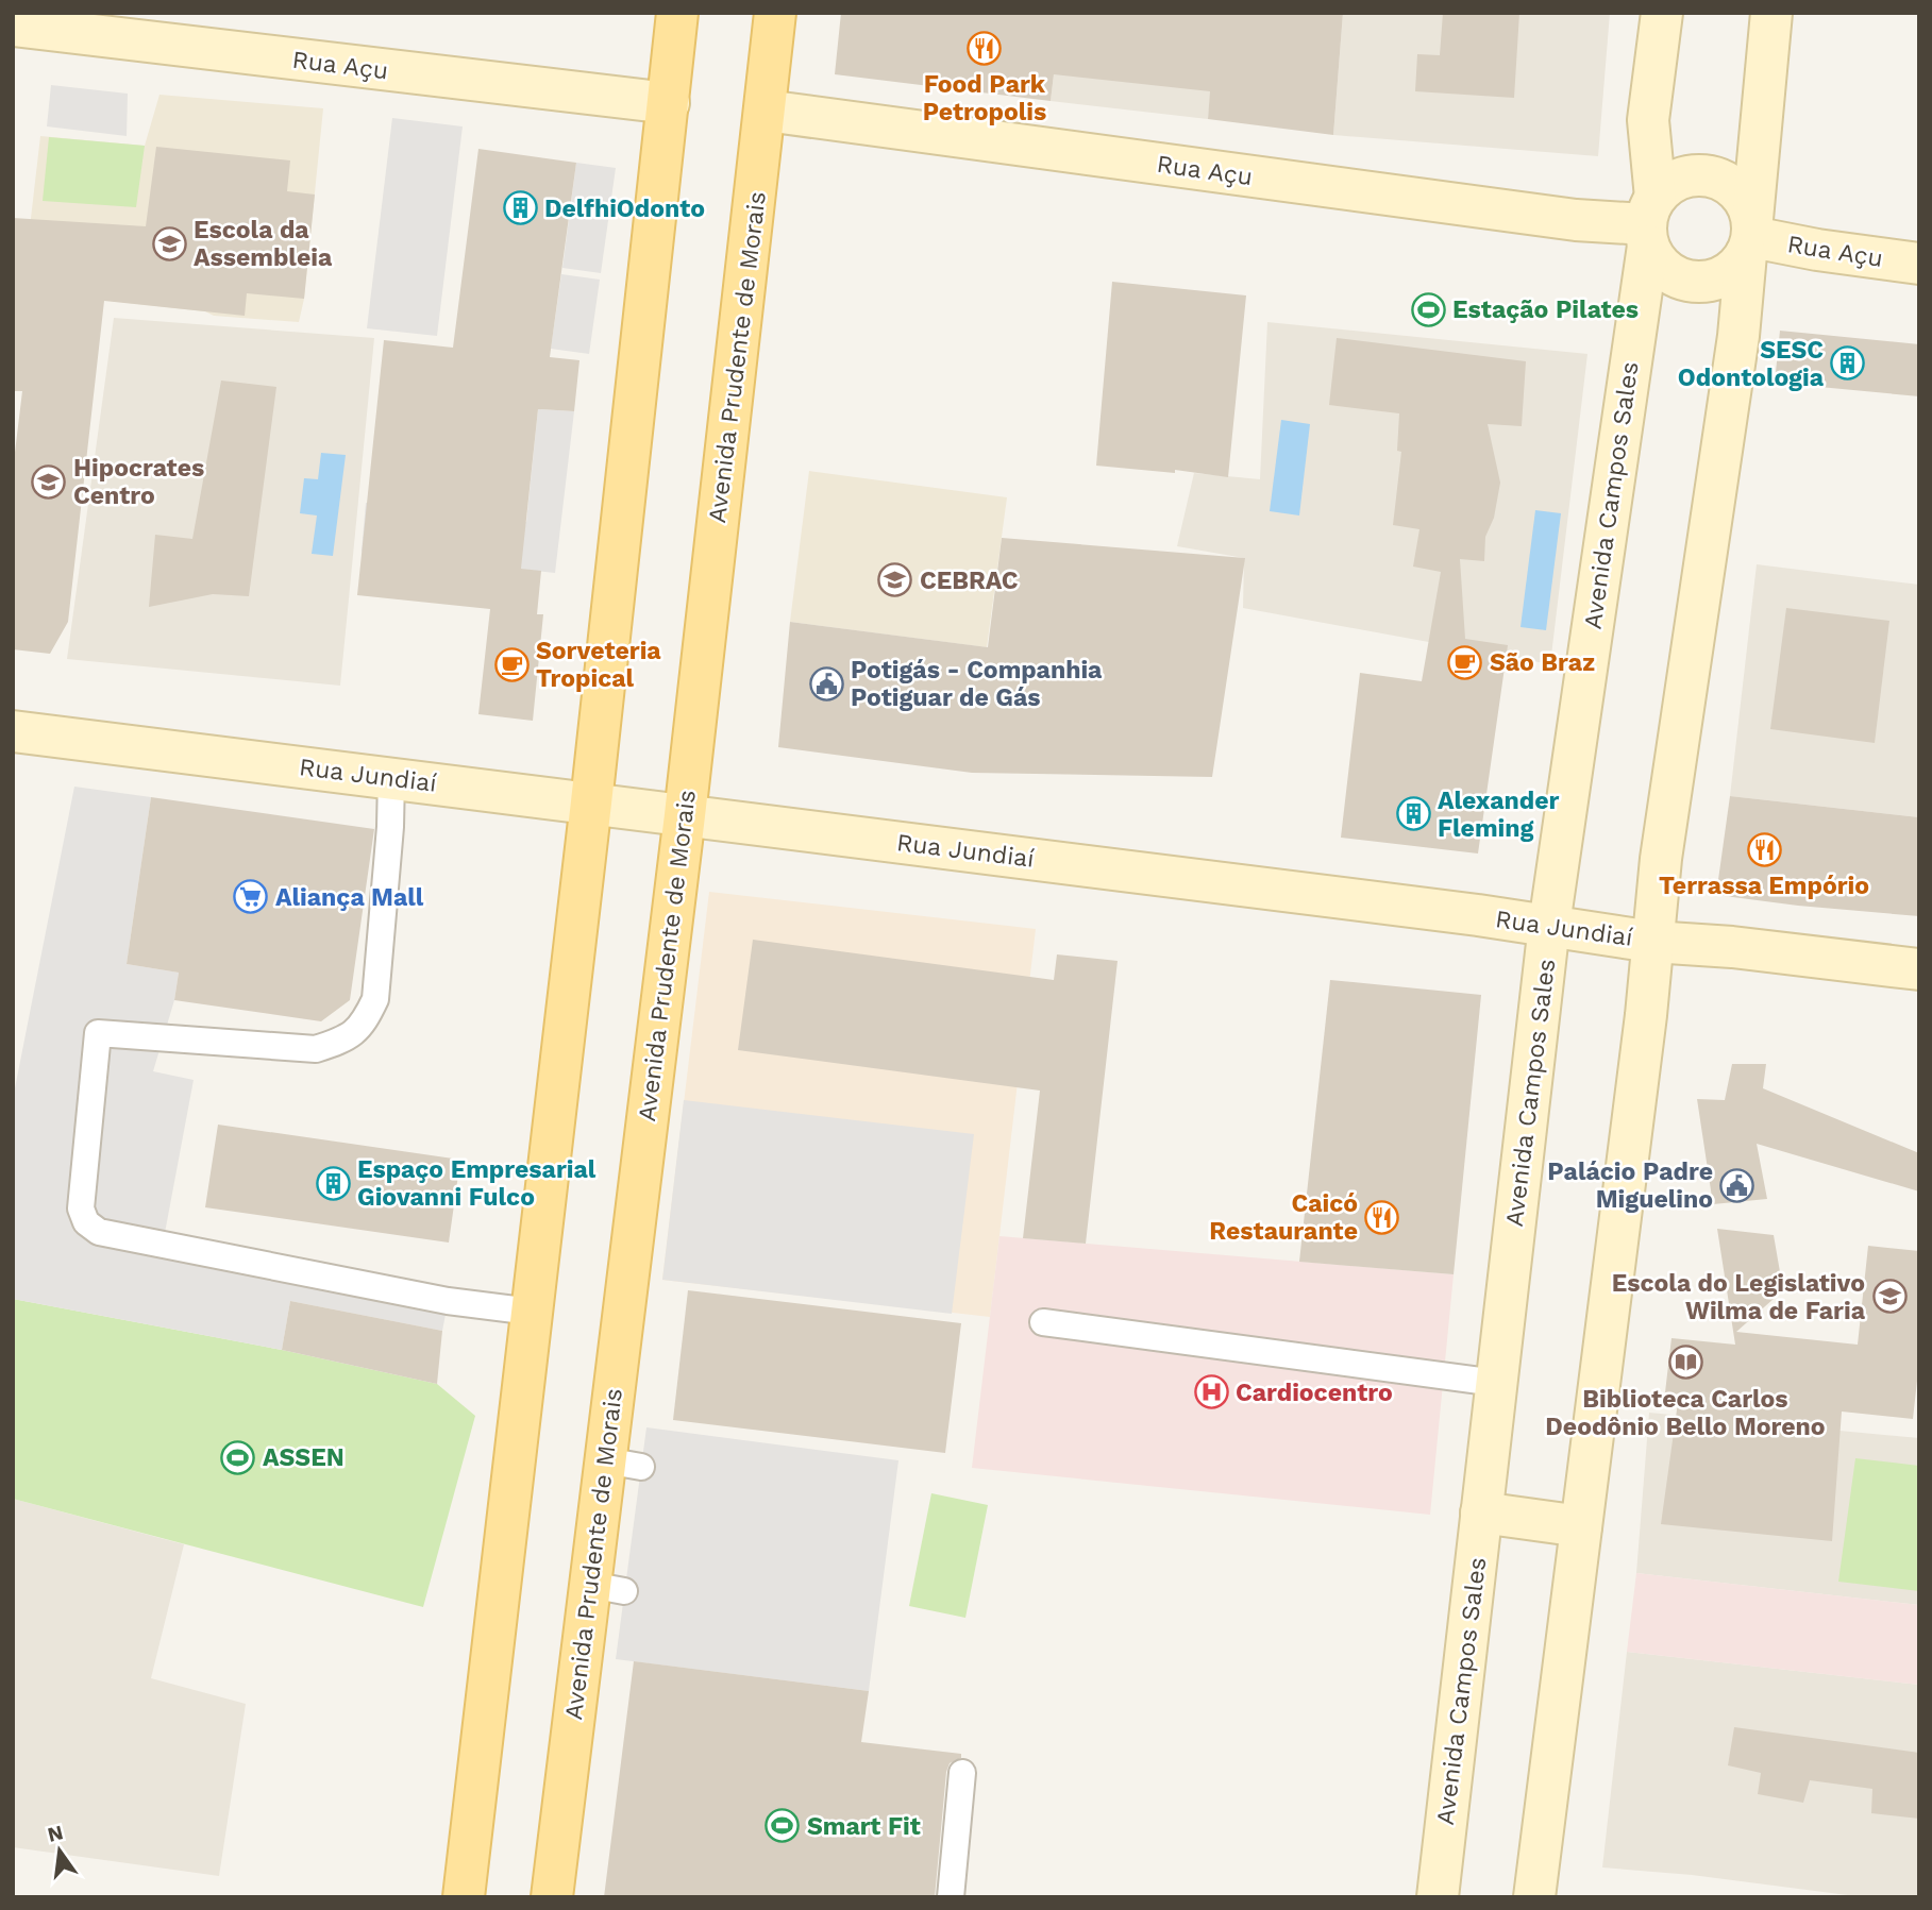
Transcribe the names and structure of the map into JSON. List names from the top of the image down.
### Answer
{
  "streets": {
    "main road": ["Avenida Prudente de Morais"],
    "street": ["Rua Açu", "Avenida Campos Sales", "Rua Jundiaí"]
  },
  "crossings": [
    ["Rua Açu", "Avenida Prudente de Morais"],
    ["Rua Açu", "Avenida Campos Sales"],
    ["Avenida Prudente de Morais", "Rua Jundiaí"],
    ["Avenida Campos Sales", "Rua Jundiaí"]
  ],
  "places": {
    "restaurant": ["Food Park Petropolis", "Terrassa Empório", "Caicó Restaurante"],
    "building": [
      "DelfhiOdonto",
      "SESC Odontologia",
      "Alexander Fleming",
      "Espaço Empresarial Giovanni Fulco"
    ],
    "school or university": [
      "Escola da Assembleia",
      "Hipocrates Centro",
      "CEBRAC",
      "Escola do Legislativo Wilma de Faria"
    ],
    "sports": ["Estação Pilates", "ASSEN", "Smart Fit"],
    "cafe": ["São Braz", "Sorveteria Tropical"],
    "public building": ["Potigás - Companhia Potiguar de Gás", "Palácio Padre Miguelino"],
    "supermarket": ["Aliança Mall"],
    "library": ["Biblioteca Carlos Deodônio Bello Moreno"],
    "hospital": ["Cardiocentro"]
  },
  "north": "top"
}
